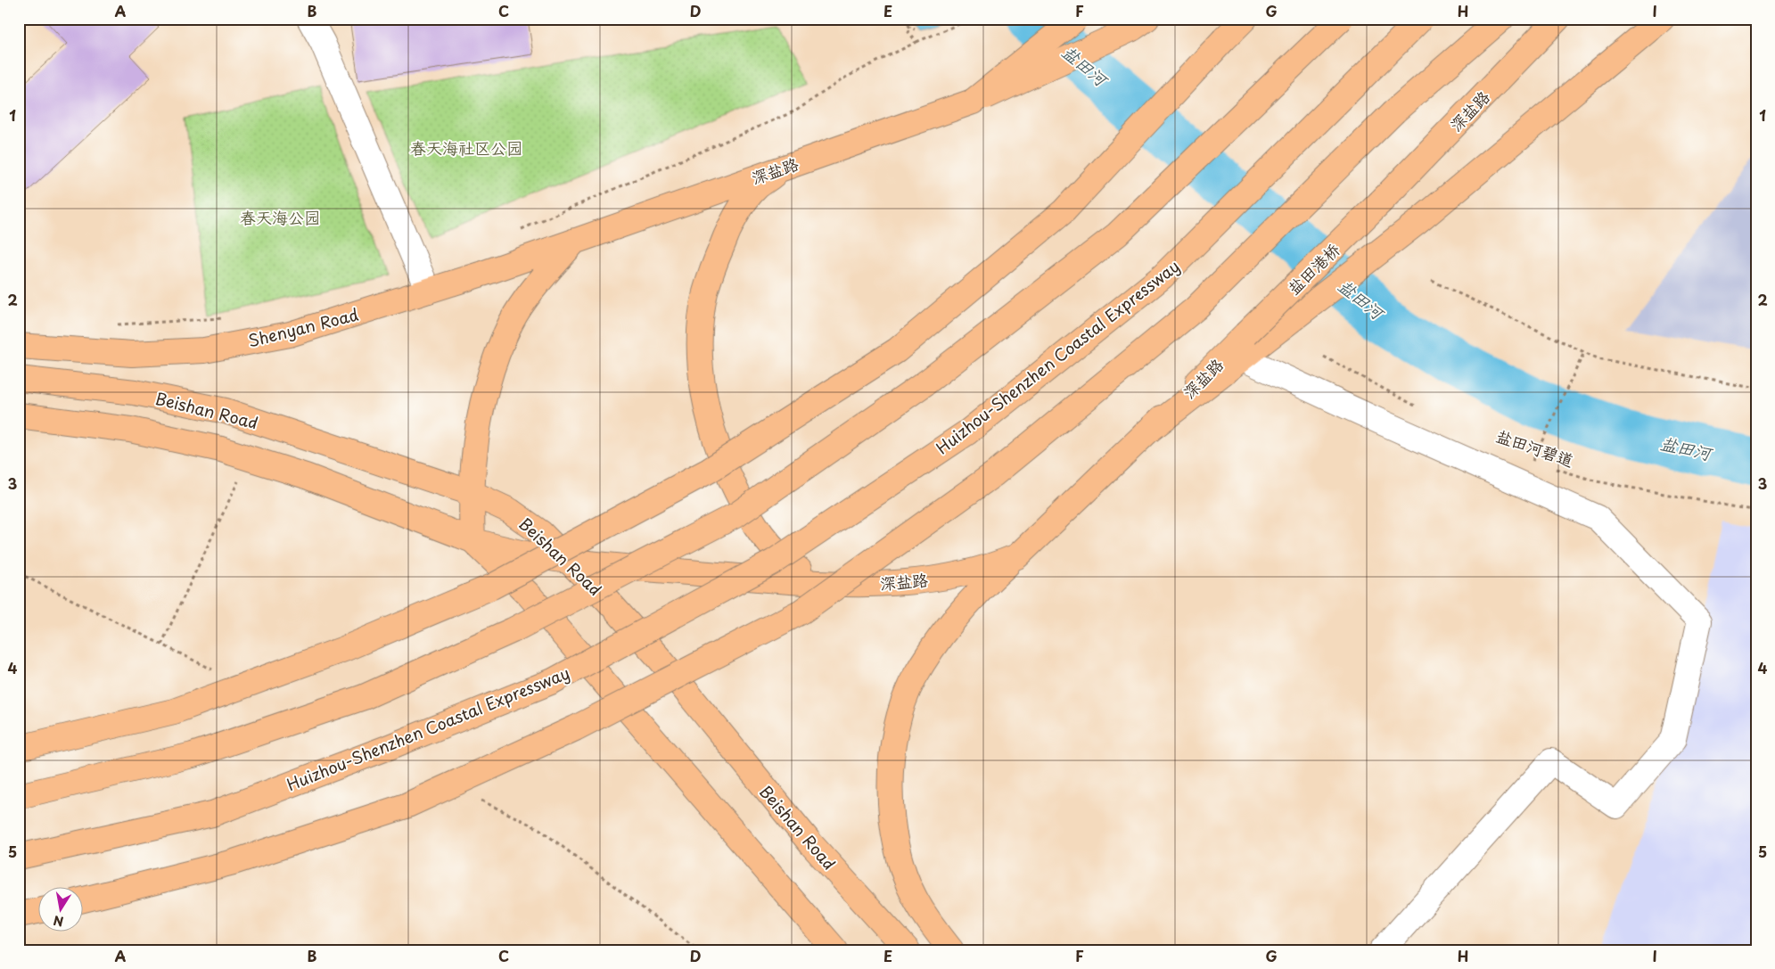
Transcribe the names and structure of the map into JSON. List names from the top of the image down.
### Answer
{
  "streets": {
    "main road": [
      "深盐路",
      "盐田港桥",
      "Shenyan Road",
      "Huizhou-Shenzhen Coastal Expressway",
      "Beishan Road"
    ],
    "path": ["盐田河碧道"]
  },
  "crossings": [
    ["深盐路", "盐田港桥"],
    ["深盐路", "Shenyan Road"],
    ["深盐路", "Beishan Road"]
  ],
  "water": ["盐田河"],
  "parks": ["春天海社区公园", "春天海公园"],
  "north": "bottom",
  "grid": {
    "columns": [
      "A",
      "B",
      "C",
      "D",
      "E",
      "F",
      "G",
      "H",
      "I"
    ],
    "rows": [
      "1",
      "2",
      "3",
      "4",
      "5"
    ]
  }
}
